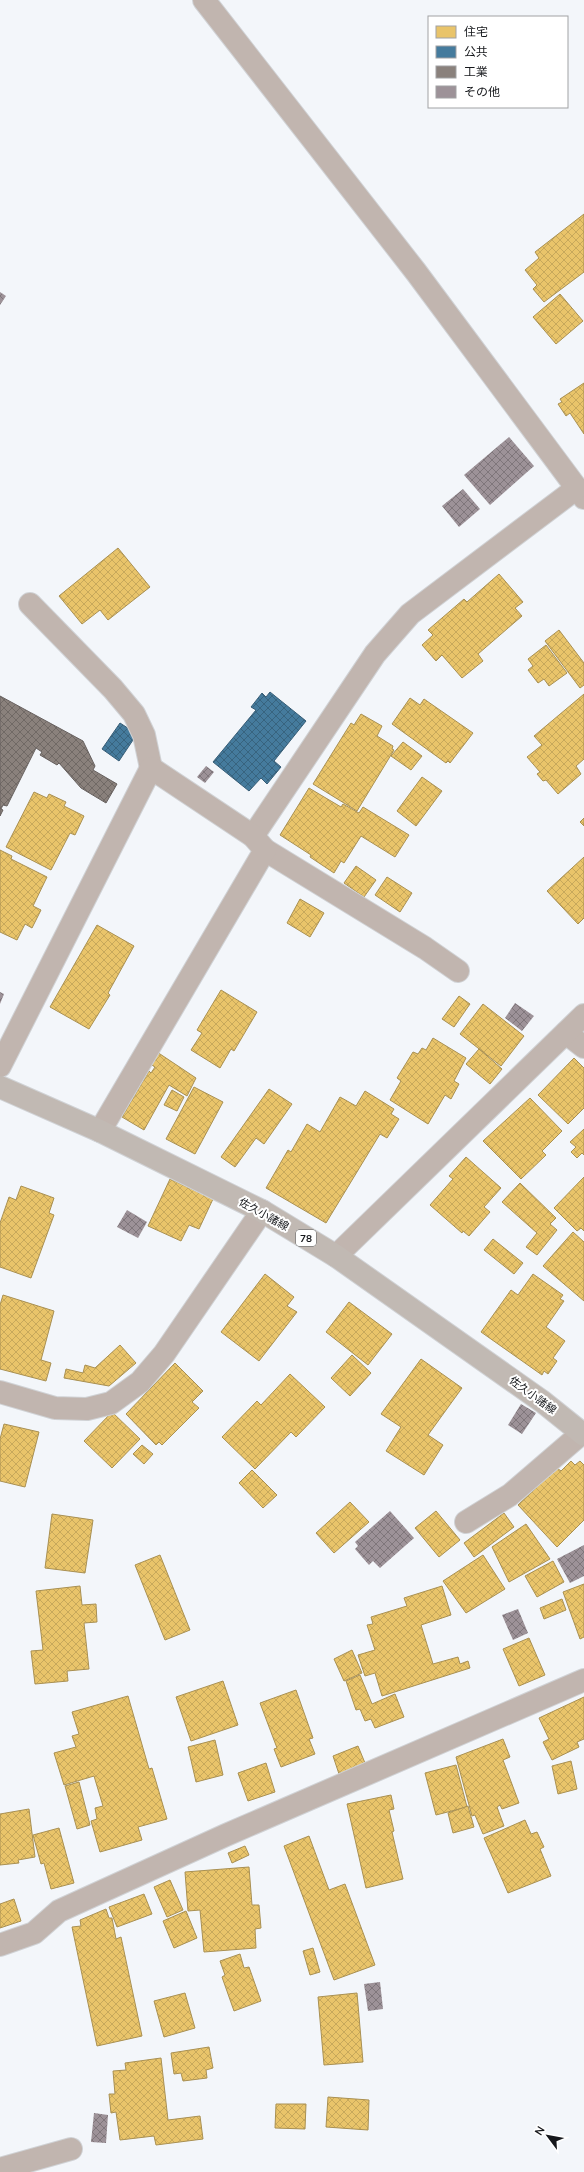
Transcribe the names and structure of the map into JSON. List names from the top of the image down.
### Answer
{
  "streets": {
    "main road": ["佐久小諸線", "78"]
  },
  "legend": [
    "住宅",
    "公共",
    "工業",
    "その他"
  ],
  "north": "top left"
}
